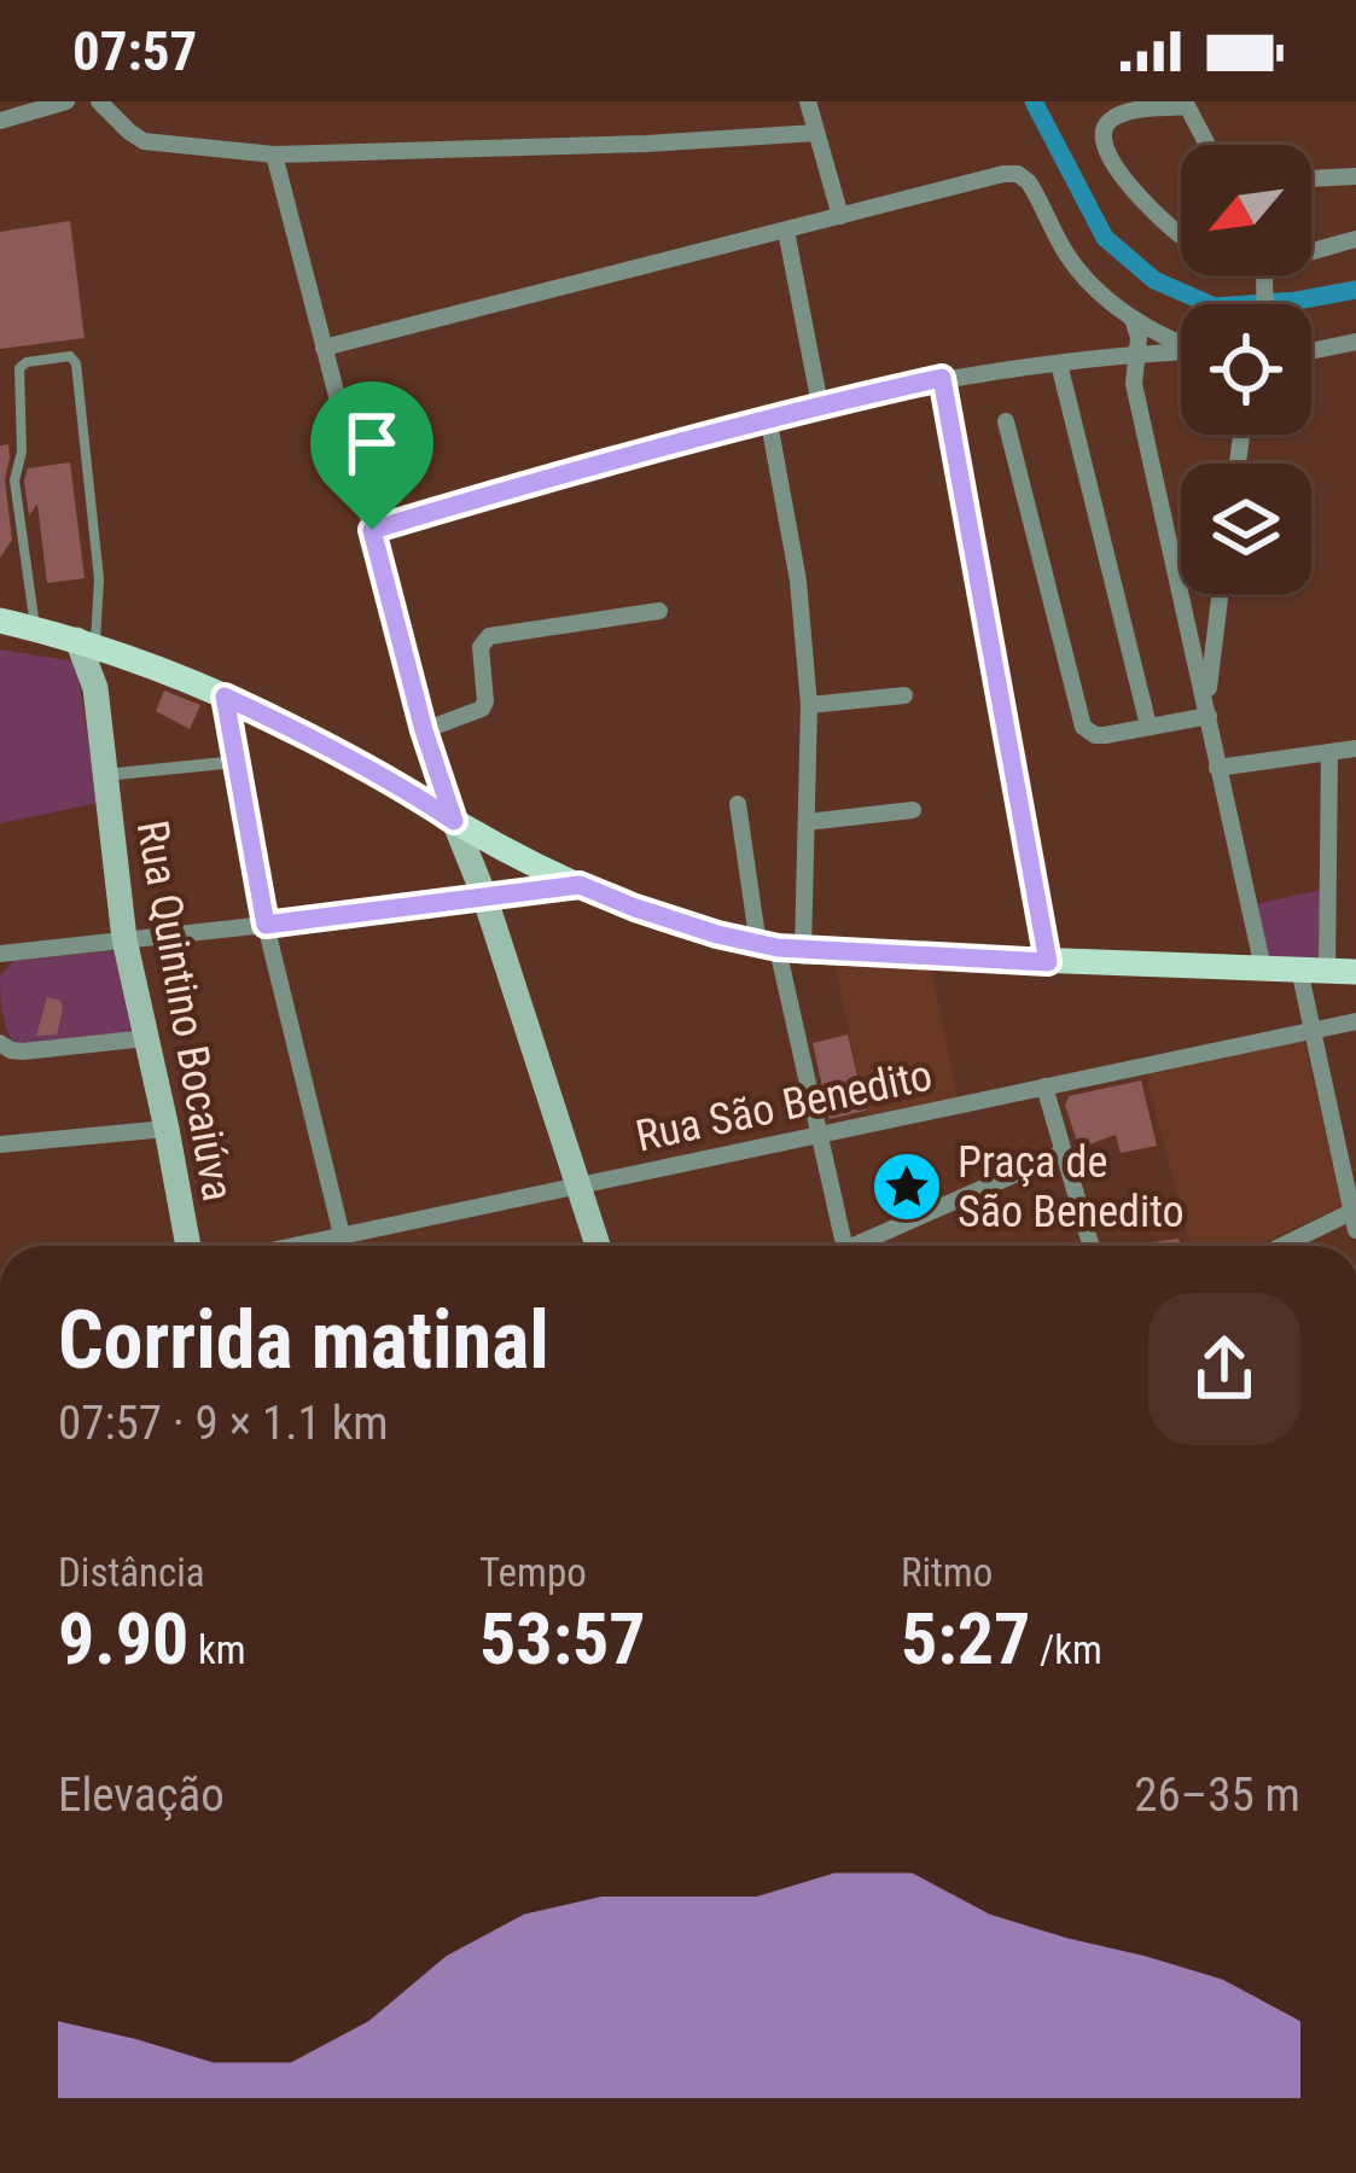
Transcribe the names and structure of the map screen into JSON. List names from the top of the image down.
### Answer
{
  "streets": {
    "main road": ["Rua Quintino Bocaiúva"],
    "street": ["Rua São Benedito"]
  },
  "places": {
    "place": ["Praça de São Benedito"]
  },
  "north": "bottom left",
  "page": {
    "status": "07:57",
    "heading": ["Corrida matinal", "07:57 · 9 × 1.1 km"],
    "stats": [
      ["Distância", "9.90 km"],
      ["Tempo", "53:57"],
      ["Ritmo", "5:27 /km"]
    ],
    "chart": ["Elevação", "26–35 m"]
  }
}
